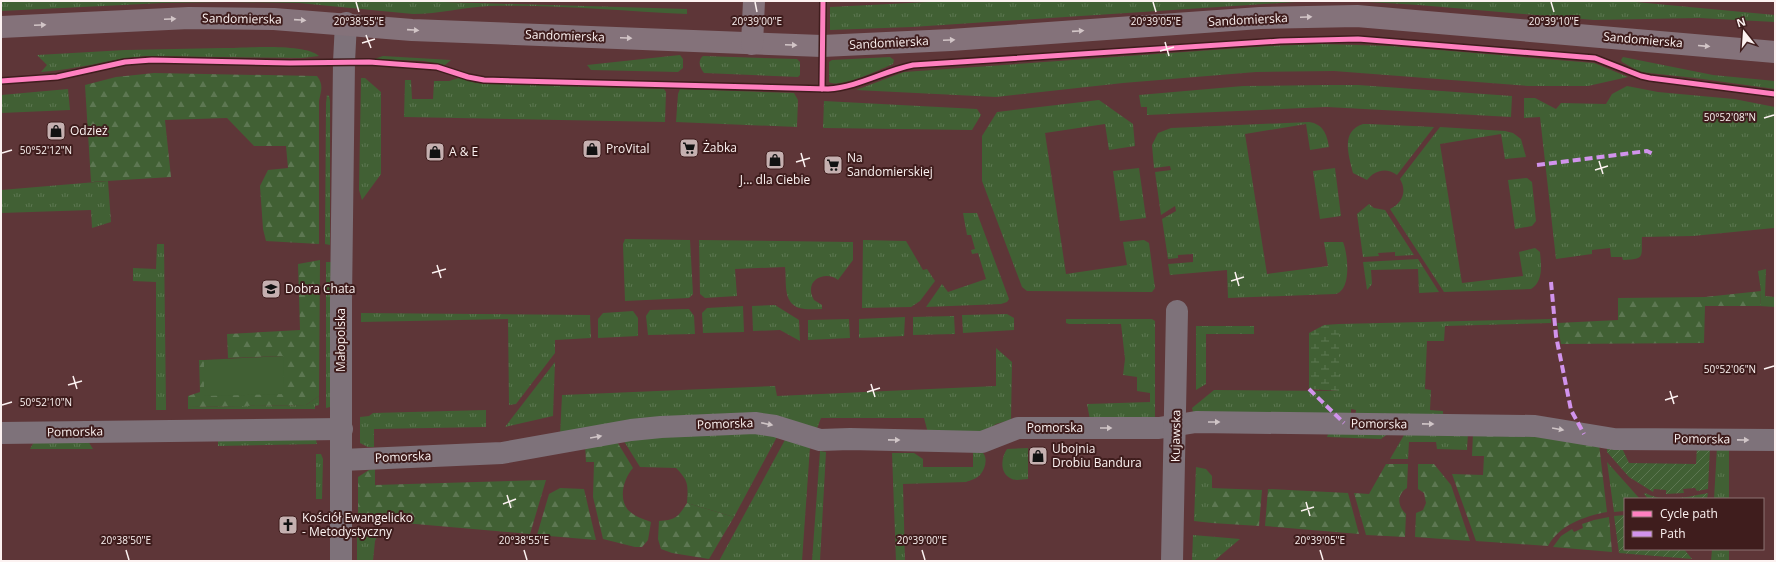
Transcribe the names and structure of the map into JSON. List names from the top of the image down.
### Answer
{
  "streets": {
    "street": [
      "Sandomierska",
      "Małopolska",
      "Pomorska",
      "Kujawska"
    ]
  },
  "crossings": [
    ["Sandomierska", "Małopolska"],
    ["Małopolska", "Pomorska"],
    ["Pomorska", "Kujawska"]
  ],
  "one_way": ["Sandomierska", "Pomorska"],
  "places": {
    "shop": [
      "Odzież",
      "ProVital",
      "A & E",
      "J... dla Ciebie",
      "Ubojnia Drobiu Bandura"
    ],
    "supermarket": ["Żabka", "Na Sandomierskiej"],
    "school or university": ["Dobra Chata"],
    "church": ["Kościół Ewangelicko - Metodystyczny"]
  },
  "legend": ["Cycle path", "Path"],
  "north": "top",
  "coordinates": [
    "20°39'00\"E",
    "20°39'05\"E",
    "20°38'55\"E",
    "20°39'10\"E",
    "50°52'08\"N",
    "50°52'12\"N",
    "50°52'06\"N",
    "50°52'10\"N",
    "20°38'50\"E"
  ]
}
